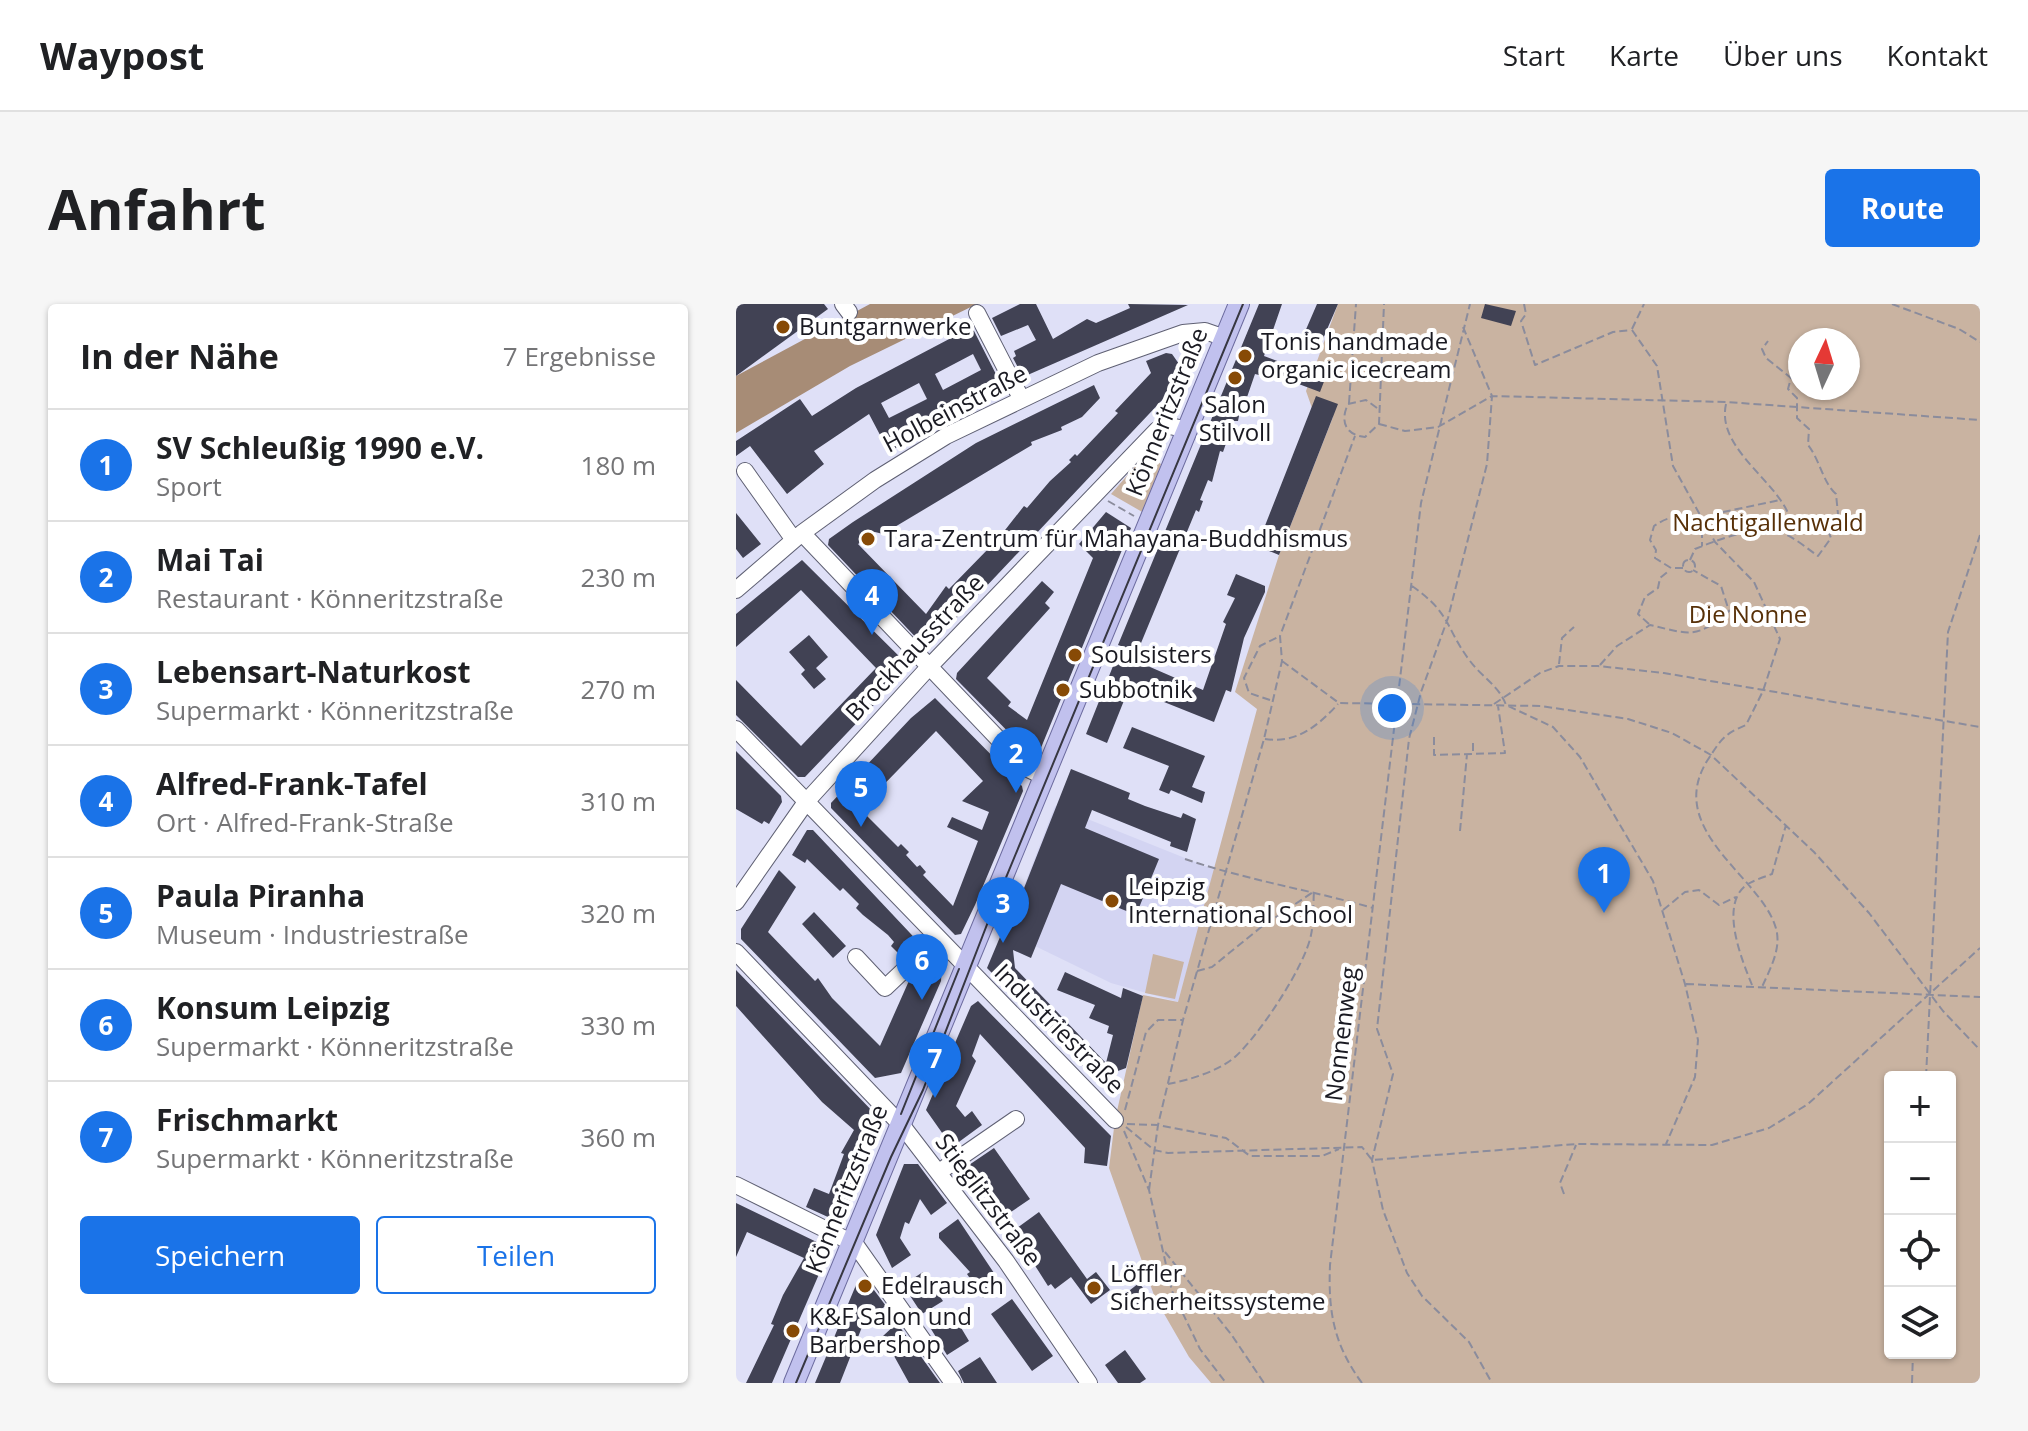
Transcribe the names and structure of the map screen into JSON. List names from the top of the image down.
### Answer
{
  "streets": {
    "main road": ["Könneritzstraße"],
    "street": [
      "Holbeinstraße",
      "Brockhausstraße",
      "Industriestraße",
      "Stieglitzstraße"
    ],
    "path": ["Nonnenweg"]
  },
  "crossings": [
    ["Holbeinstraße", "Könneritzstraße"],
    ["Könneritzstraße", "Brockhausstraße"],
    ["Könneritzstraße", "Industriestraße"],
    ["Könneritzstraße", "Stieglitzstraße"],
    ["Brockhausstraße", "Industriestraße"]
  ],
  "parks": ["Nachtigallenwald", "Die Nonne"],
  "places": [
    "Buntgarnwerke",
    "Tonis handmade organic icecream",
    "Salon Stilvoll",
    "Tara-Zentrum für Mahayana-Buddhismus",
    "Soulsisters",
    "Subbotnik",
    "Leipzig International School",
    "Edelrausch",
    "Löffler Sicherheitssysteme",
    "K&F Salon und Barbershop"
  ],
  "north": "top",
  "page": {
    "header": "Waypost",
    "nav": [
      "Start",
      "Karte",
      "Über uns",
      "Kontakt"
    ],
    "buttons": [
      "Route",
      ["Speichern", "Teilen"]
    ],
    "title": "Anfahrt",
    "heading": ["In der Nähe", "7 Ergebnisse"],
    "list": [
      {
        "mark": "1",
        "name": "SV Schleußig 1990 e.V.",
        "note": "Sport",
        "value": "180 m"
      },
      {
        "mark": "2",
        "name": "Mai Tai",
        "note": "Restaurant · Könneritzstraße",
        "value": "230 m"
      },
      {
        "mark": "3",
        "name": "Lebensart-Naturkost",
        "note": "Supermarkt · Könneritzstraße",
        "value": "270 m"
      },
      {
        "mark": "4",
        "name": "Alfred-Frank-Tafel",
        "note": "Ort · Alfred-Frank-Straße",
        "value": "310 m"
      },
      {
        "mark": "5",
        "name": "Paula Piranha",
        "note": "Museum · Industriestraße",
        "value": "320 m"
      },
      {
        "mark": "6",
        "name": "Konsum Leipzig",
        "note": "Supermarkt · Könneritzstraße",
        "value": "330 m"
      },
      {
        "mark": "7",
        "name": "Frischmarkt",
        "note": "Supermarkt · Könneritzstraße",
        "value": "360 m"
      }
    ],
    "pins": [
      "4",
      "2",
      "5",
      "1",
      "3",
      "6",
      "7"
    ],
    "map_buttons": ["+", "−"]
  }
}
